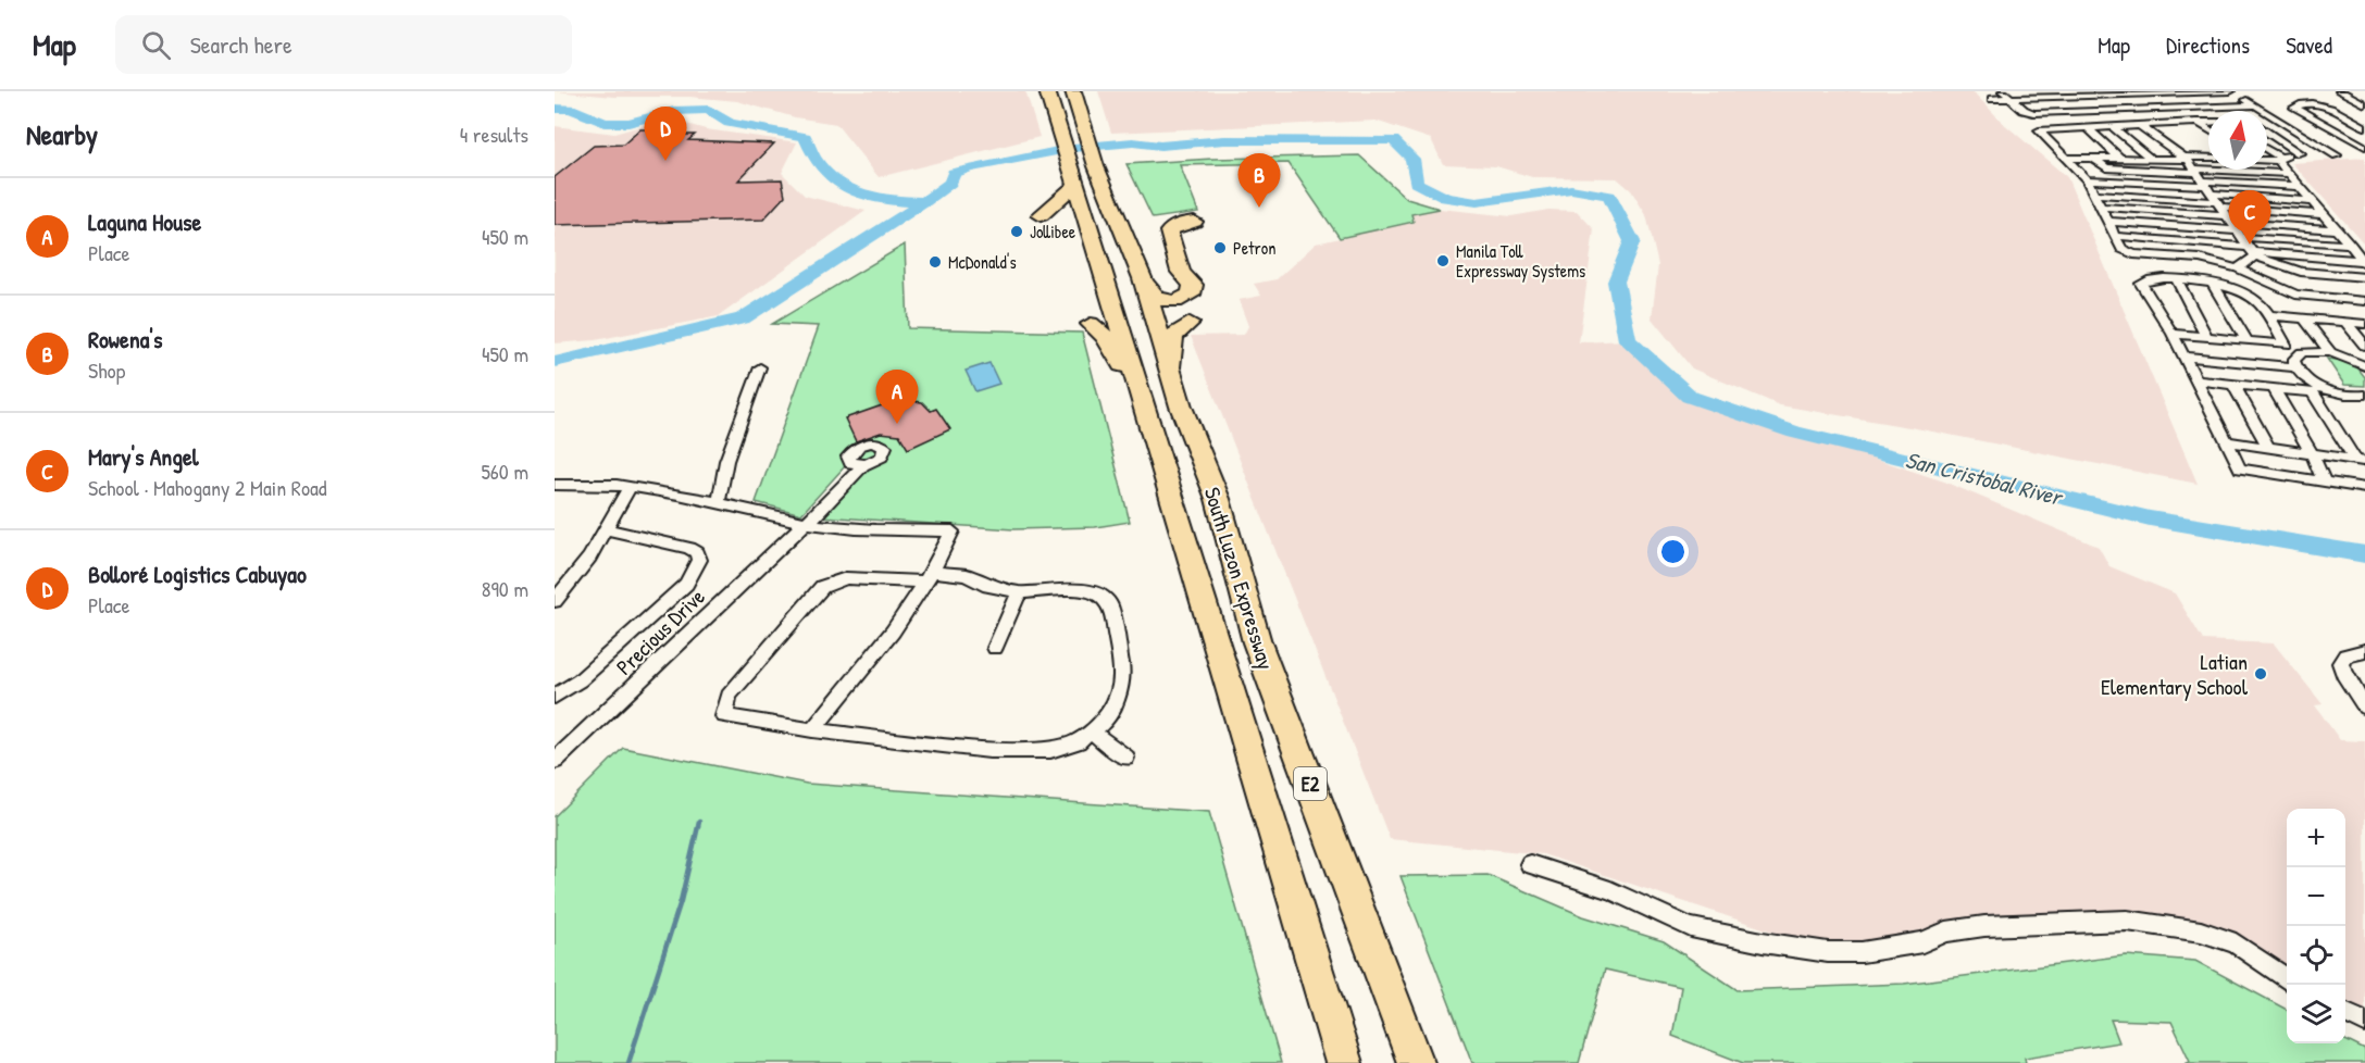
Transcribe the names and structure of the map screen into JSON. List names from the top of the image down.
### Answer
{
  "streets": {
    "highway": ["South Luzon Expressway", "E2"],
    "street": ["Precious Drive"]
  },
  "water": ["San Cristobal River"],
  "places": [
    "Jollibee",
    "Petron",
    "Manila Toll Expressway Systems",
    "McDonald's",
    "Latian Elementary School"
  ],
  "north": "top",
  "page": {
    "header": "Map",
    "search": "Search here",
    "nav": ["Map", "Directions", "Saved"],
    "heading": ["Nearby", "4 results"],
    "pins": [
      "D",
      "B",
      "C",
      "A"
    ],
    "list": [
      {
        "mark": "A",
        "name": "Laguna House",
        "note": "Place",
        "value": "450 m"
      },
      {
        "mark": "B",
        "name": "Rowena's",
        "note": "Shop",
        "value": "450 m"
      },
      {
        "mark": "C",
        "name": "Mary's Angel",
        "note": "School · Mahogany 2 Main Road",
        "value": "560 m"
      },
      {
        "mark": "D",
        "name": "Bolloré Logistics Cabuyao",
        "note": "Place",
        "value": "890 m"
      }
    ],
    "map_buttons": ["+", "−"]
  }
}
